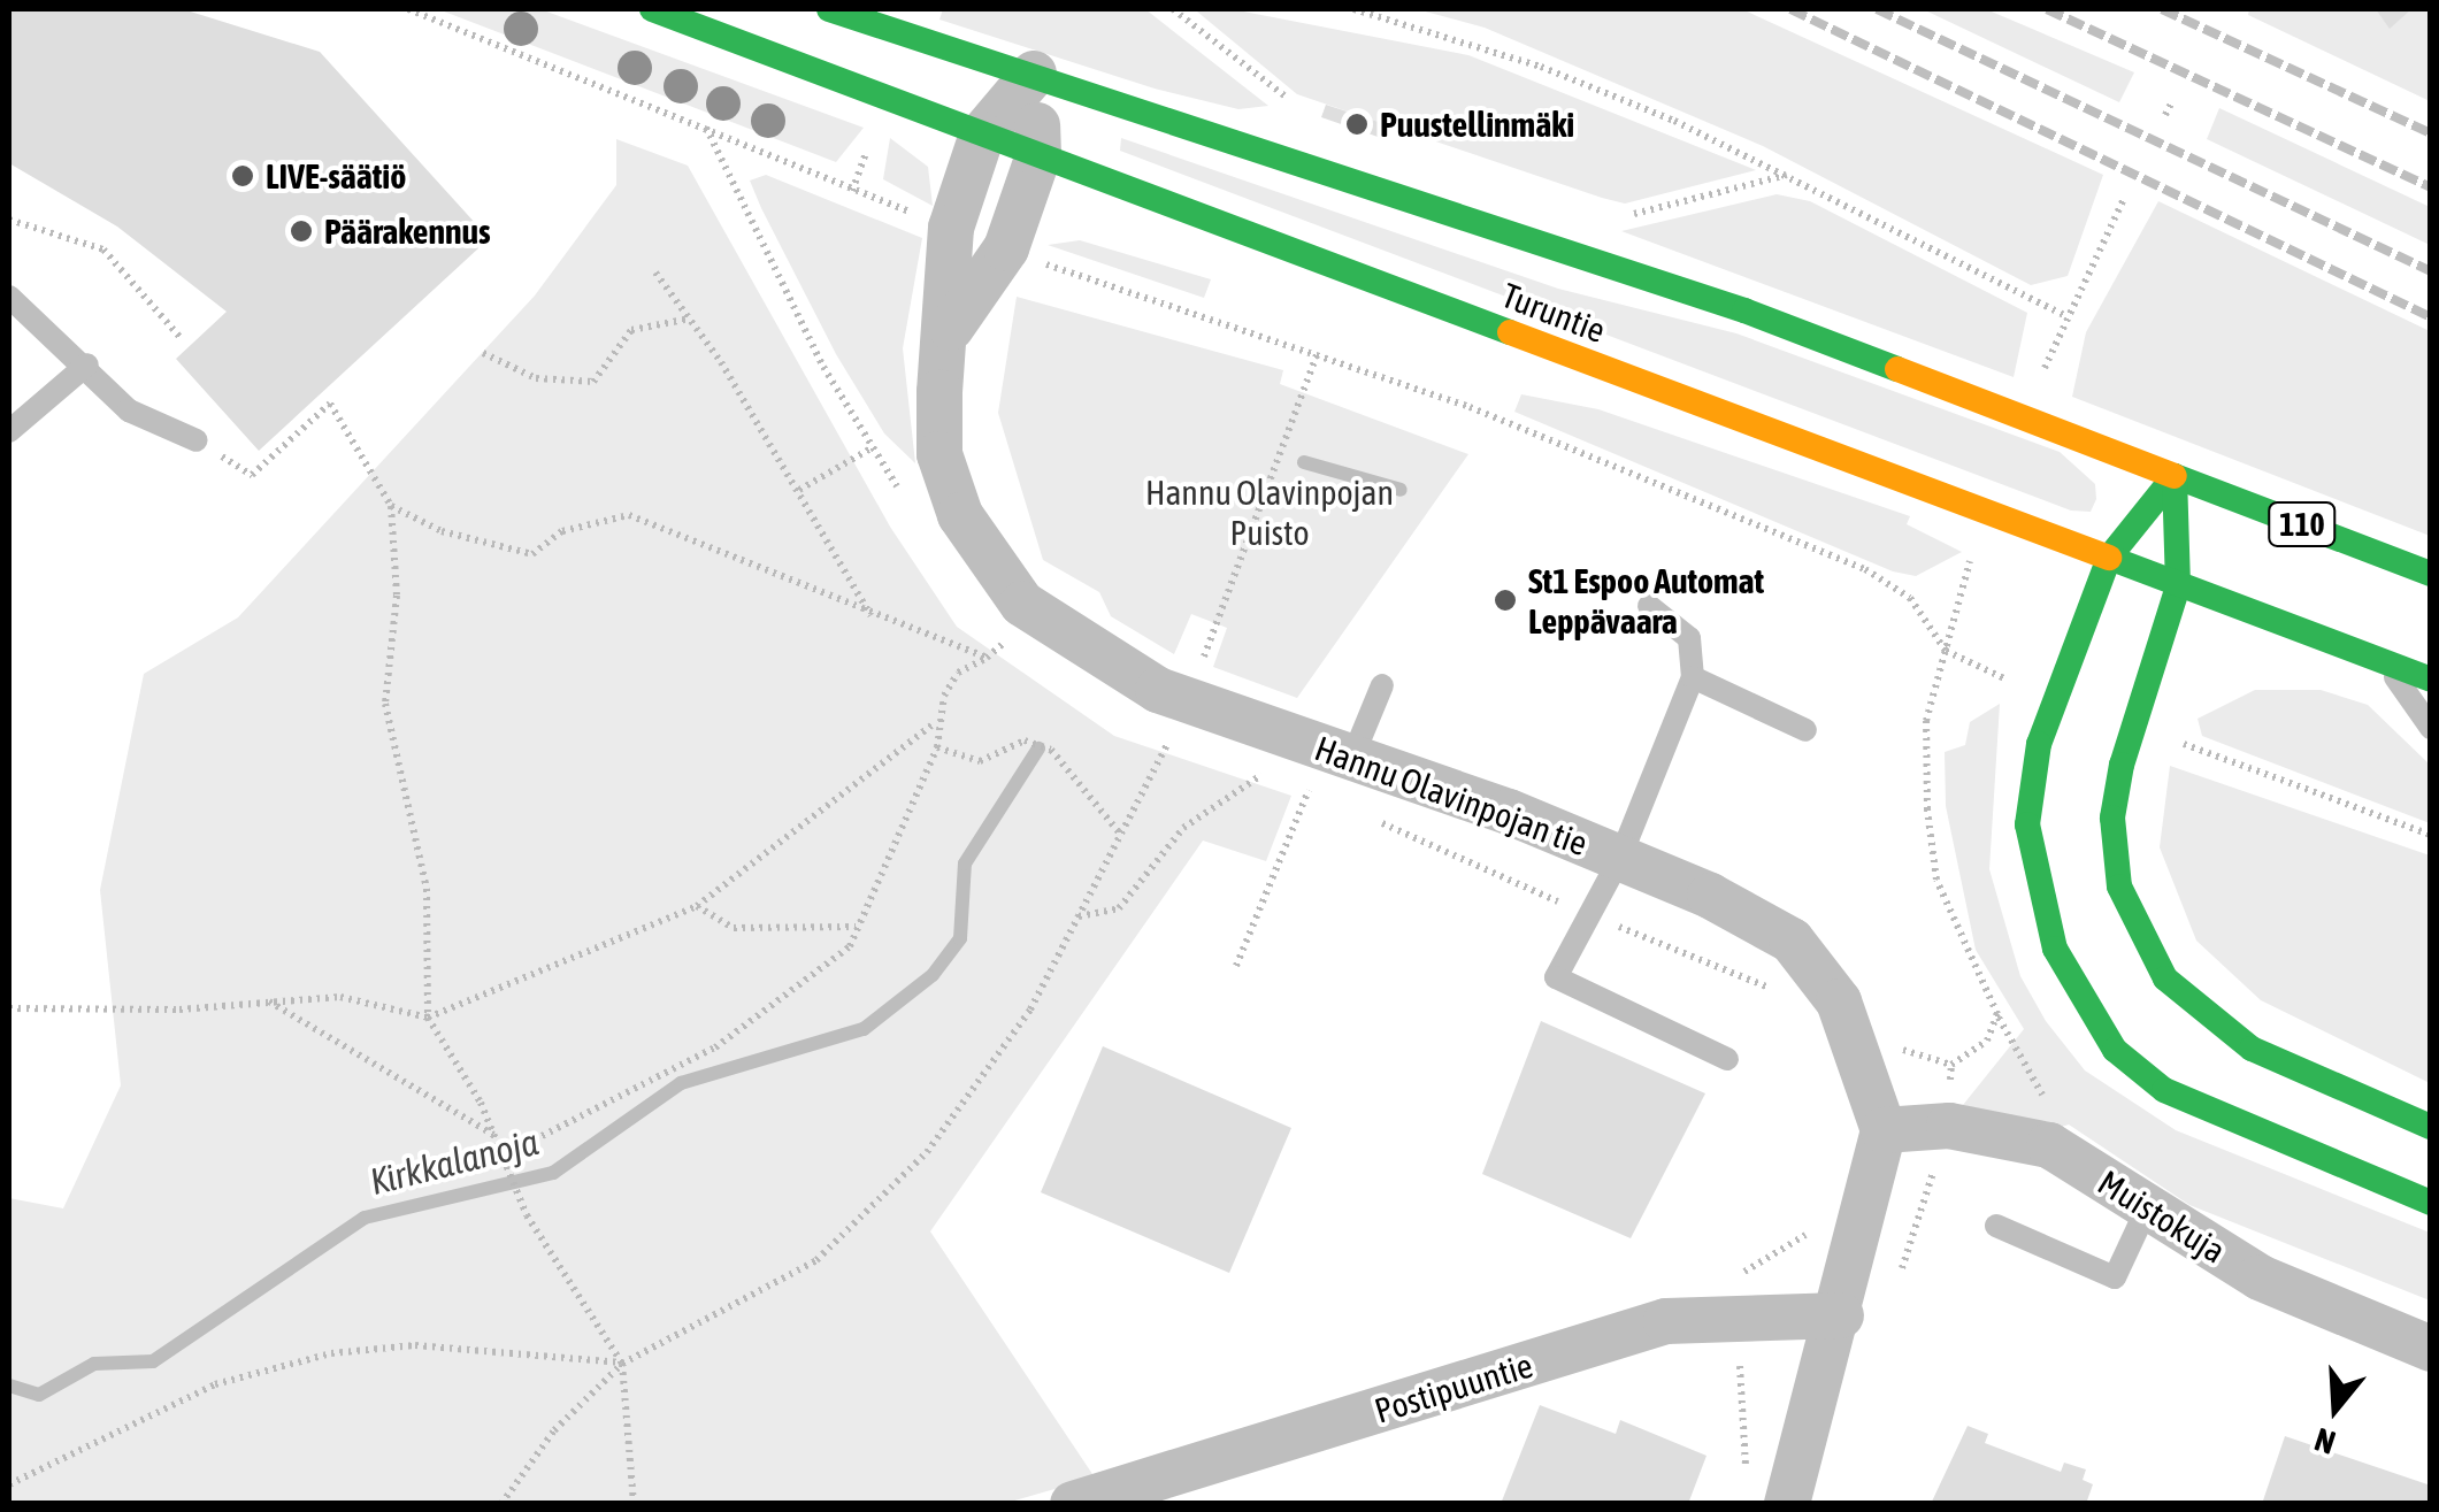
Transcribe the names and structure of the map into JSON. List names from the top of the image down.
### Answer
{
  "streets": {
    "main road": ["Turuntie", "110"],
    "street": ["Hannu Olavinpojan tie", "Muistokuja", "Postipuuntie"]
  },
  "crossings": [
    ["Turuntie", "Hannu Olavinpojan tie"],
    ["Hannu Olavinpojan tie", "Muistokuja"]
  ],
  "water": ["Kirkkalanoja"],
  "parks": ["Hannu Olavinpojan Puisto"],
  "places": [
    "Puustellinmäki",
    "LIVE-säätiö",
    "Päärakennus",
    "St1 Espoo Automat Leppävaara"
  ],
  "north": "bottom"
}
